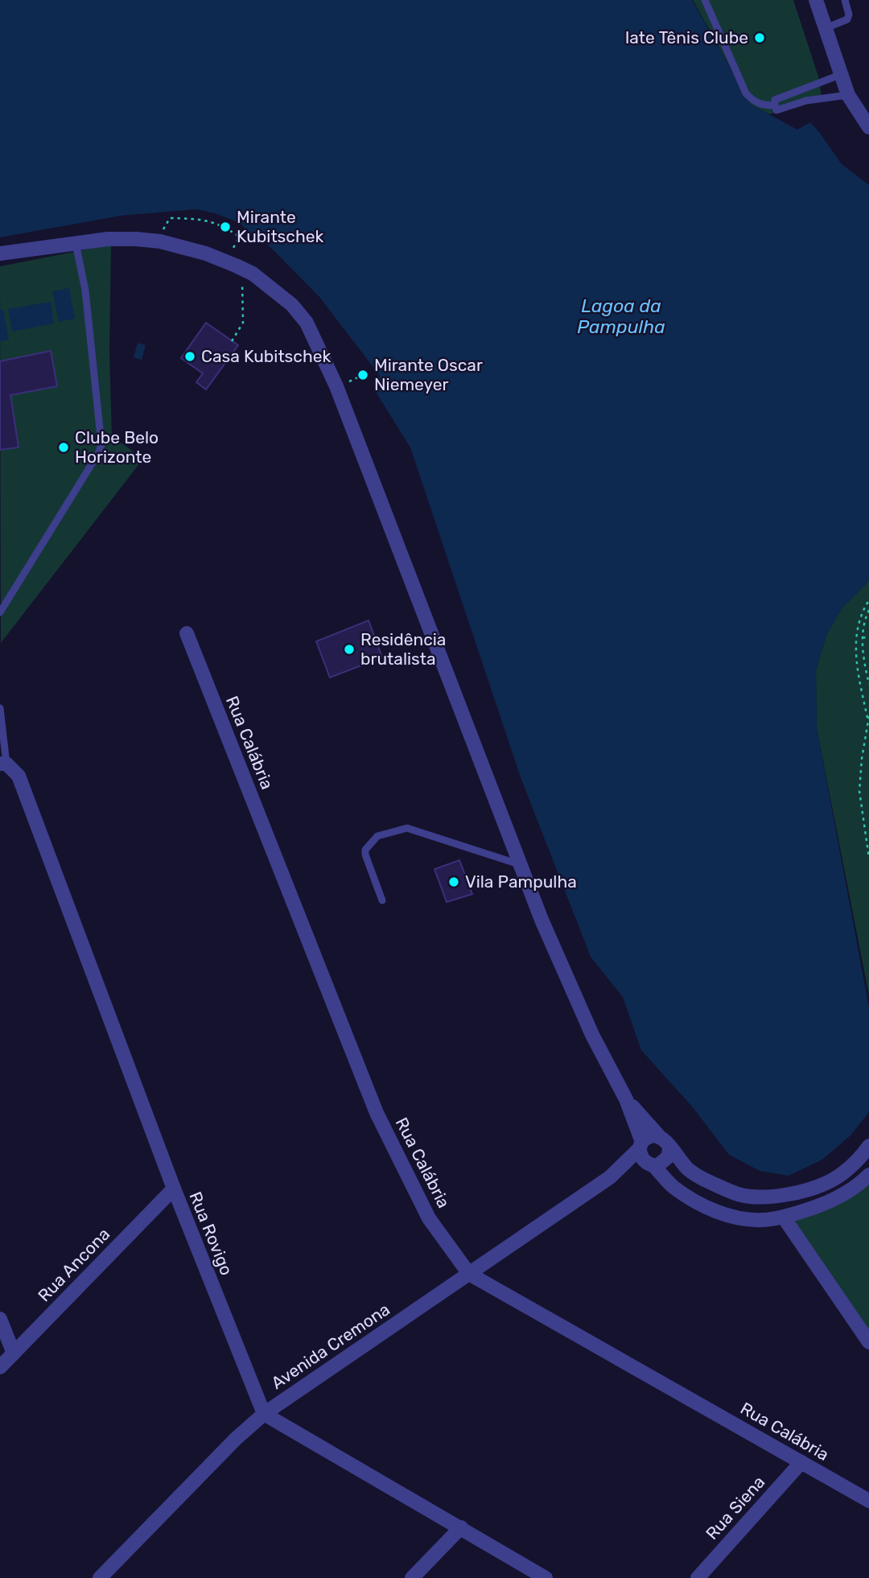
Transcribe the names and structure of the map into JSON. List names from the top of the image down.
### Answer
{
  "streets": {
    "street": [
      "Rua Calábria",
      "Rua Rovigo",
      "Rua Ancona",
      "Avenida Cremona",
      "Rua Siena"
    ]
  },
  "crossings": [
    ["Rua Calábria", "Avenida Cremona"],
    ["Rua Calábria", "Rua Siena"],
    ["Rua Rovigo", "Rua Ancona"],
    ["Rua Rovigo", "Avenida Cremona"]
  ],
  "water": ["Lagoa da Pampulha"],
  "places": [
    "Iate Tênis Clube",
    "Mirante Kubitschek",
    "Casa Kubitschek",
    "Mirante Oscar Niemeyer",
    "Clube Belo Horizonte",
    "Residência brutalista",
    "Vila Pampulha"
  ]
}
